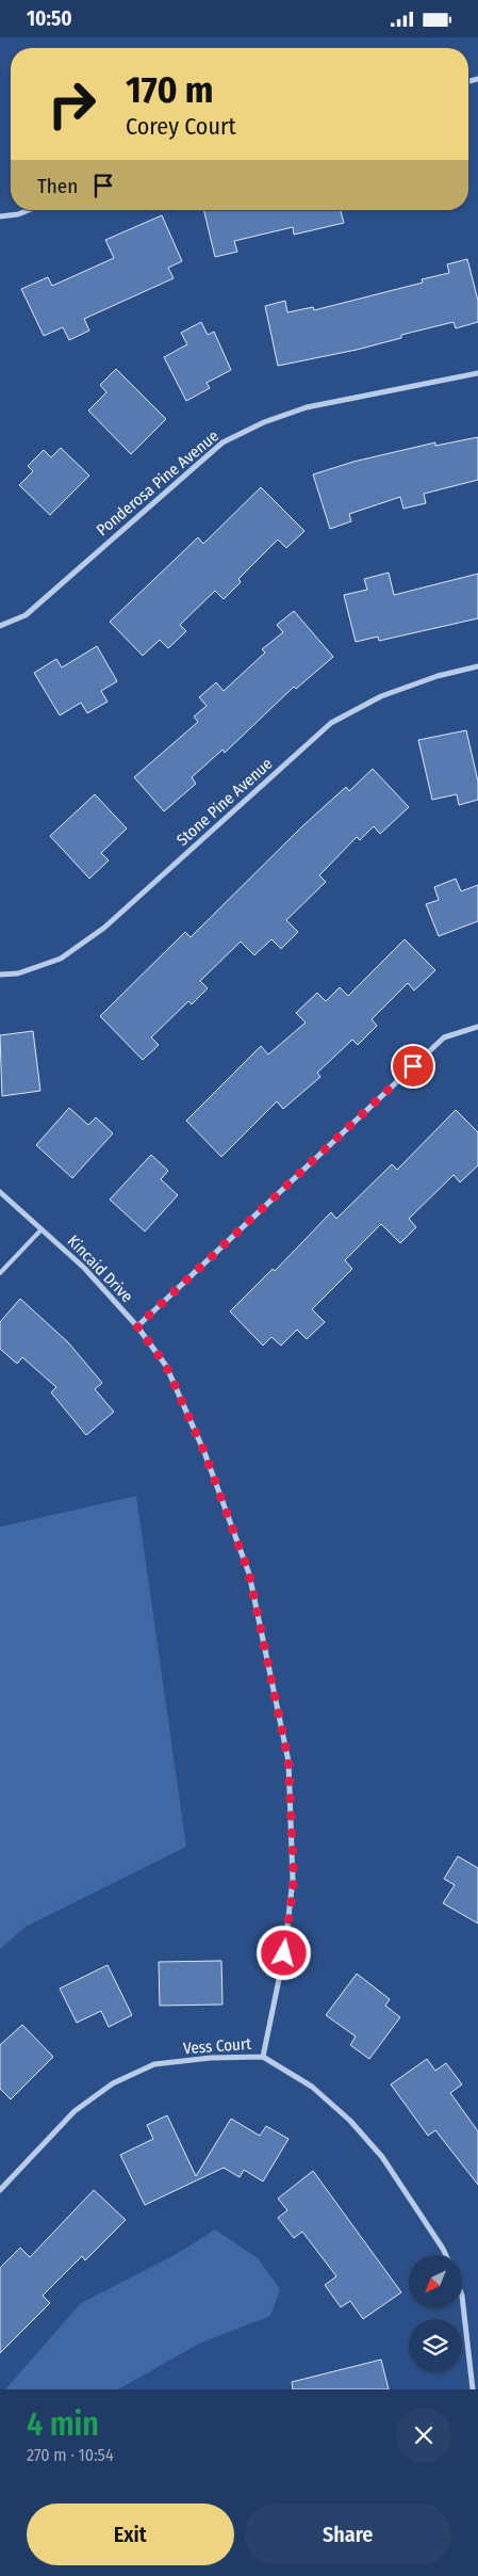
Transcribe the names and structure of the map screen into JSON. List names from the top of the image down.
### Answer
{
  "streets": {
    "street": [
      "Ponderosa Pine Avenue",
      "Stone Pine Avenue",
      "Kincaid Drive",
      "Vess Court"
    ]
  },
  "crossings": [
    ["Kincaid Drive", "Vess Court"]
  ],
  "north": "bottom left",
  "page": {
    "status": "10:50",
    "turn": ["170 m", "Corey Court"],
    "then": "Then",
    "heading": ["4 min", "270 m · 10:54"],
    "buttons": ["Exit", "Share"]
  }
}
